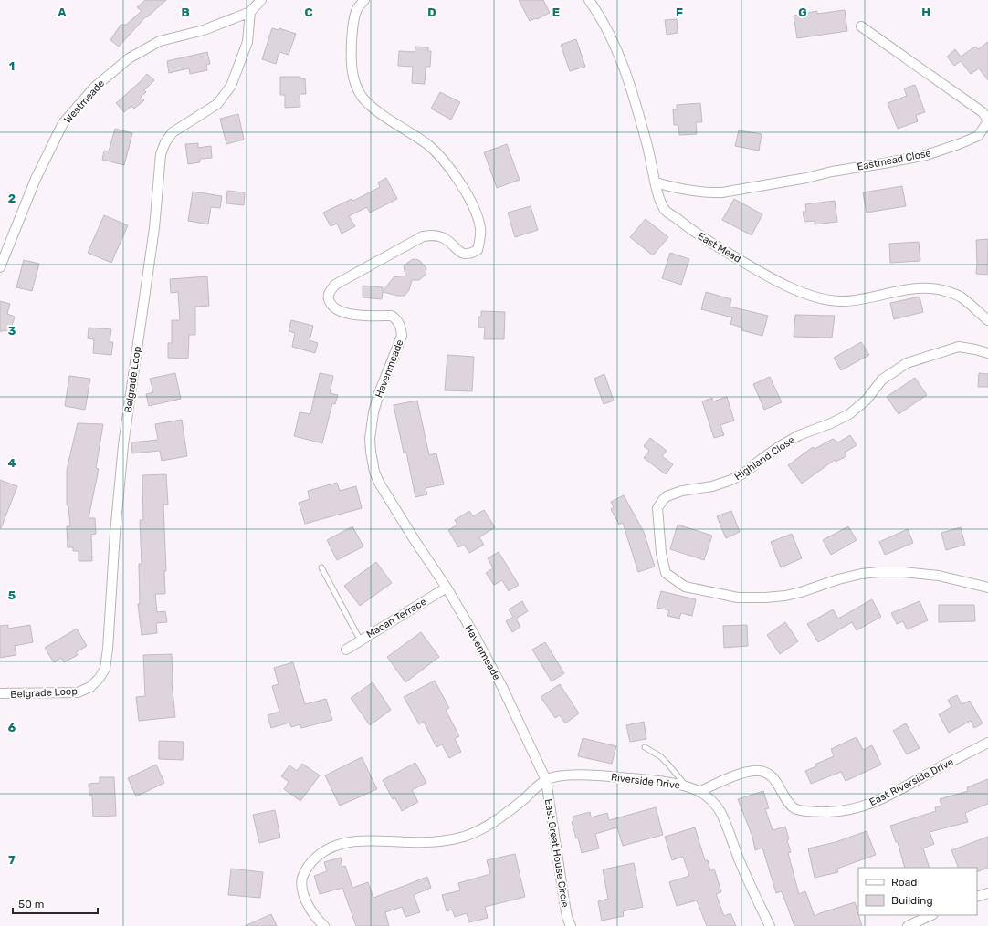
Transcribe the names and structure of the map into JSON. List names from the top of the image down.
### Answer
{
  "streets": {
    "street": [
      "Westmeade",
      "Eastmead Close",
      "East Mead",
      "Havenmeade",
      "Belgrade Loop",
      "Highland Close",
      "Macan Terrace",
      "Riverside Drive",
      "East Riverside Drive",
      "East Great House Circle"
    ]
  },
  "crossings": [
    ["Westmeade", "Belgrade Loop"],
    ["Eastmead Close", "East Mead"],
    ["Havenmeade", "Macan Terrace"],
    ["Havenmeade", "Riverside Drive"],
    ["Havenmeade", "East Great House Circle"],
    ["Riverside Drive", "East Riverside Drive"],
    ["Riverside Drive", "East Great House Circle"]
  ],
  "legend": ["Road", "Building"],
  "scale_bar": "50 m",
  "grid": {
    "columns": [
      "A",
      "B",
      "C",
      "D",
      "E",
      "F",
      "G",
      "H"
    ],
    "rows": [
      "1",
      "2",
      "3",
      "4",
      "5",
      "6",
      "7"
    ]
  }
}
